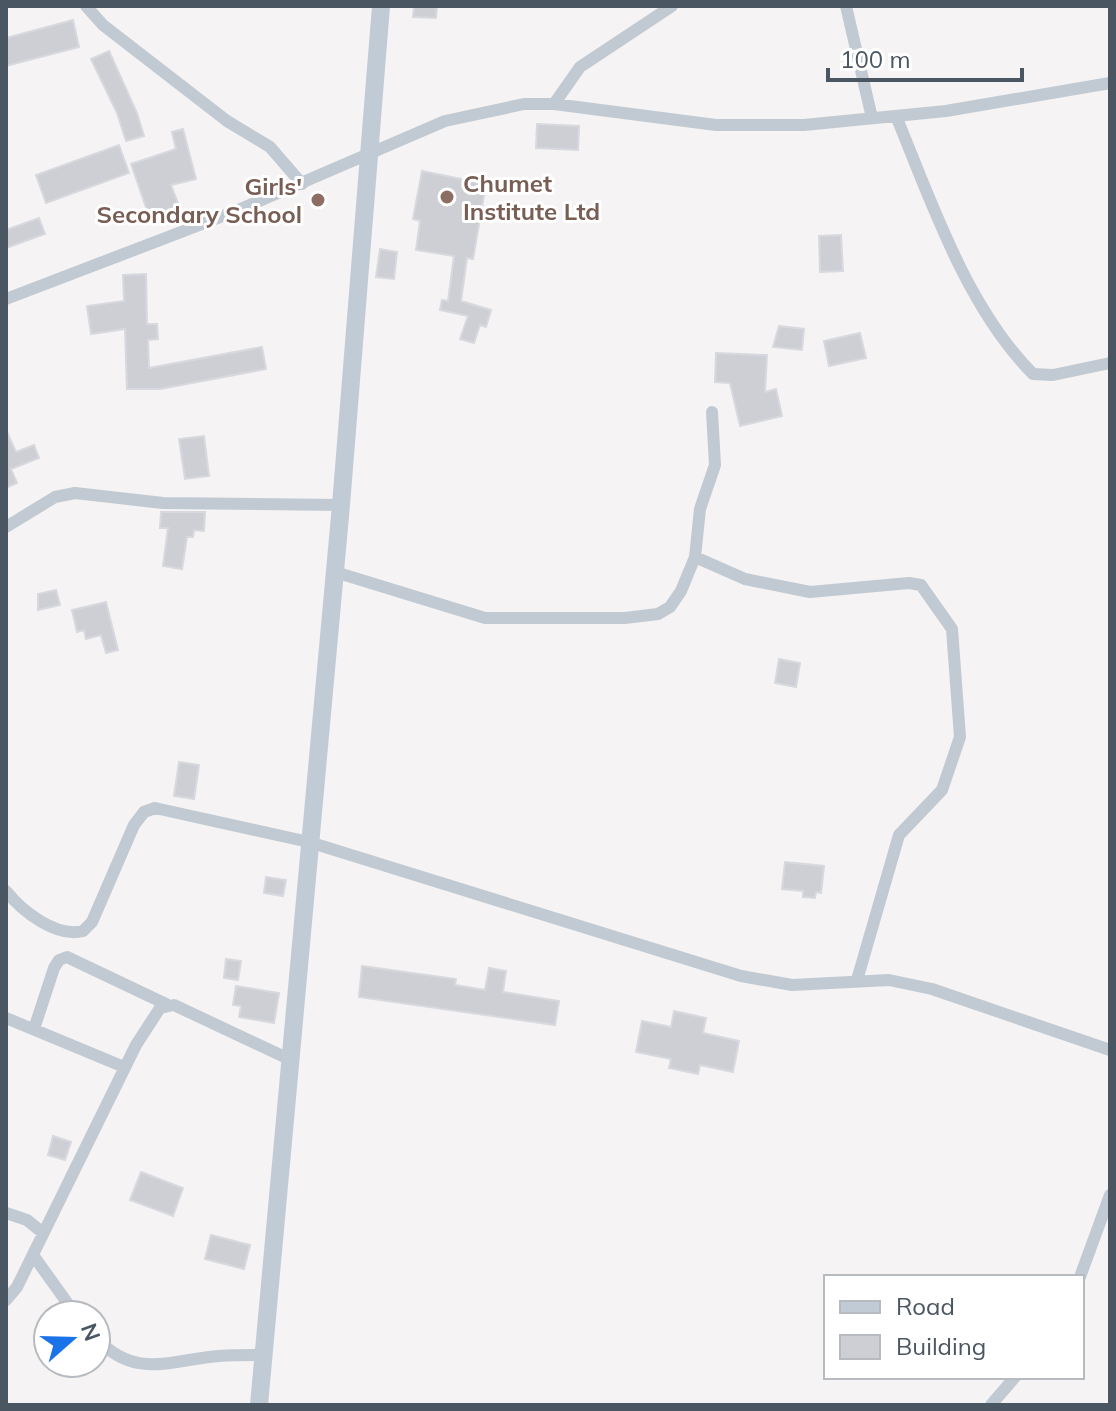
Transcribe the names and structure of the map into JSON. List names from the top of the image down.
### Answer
{
  "places": ["Chumet Institute Ltd", "Girls' Secondary School"],
  "legend": ["Road", "Building"],
  "scale_bar": "100 m",
  "north": "right"
}
